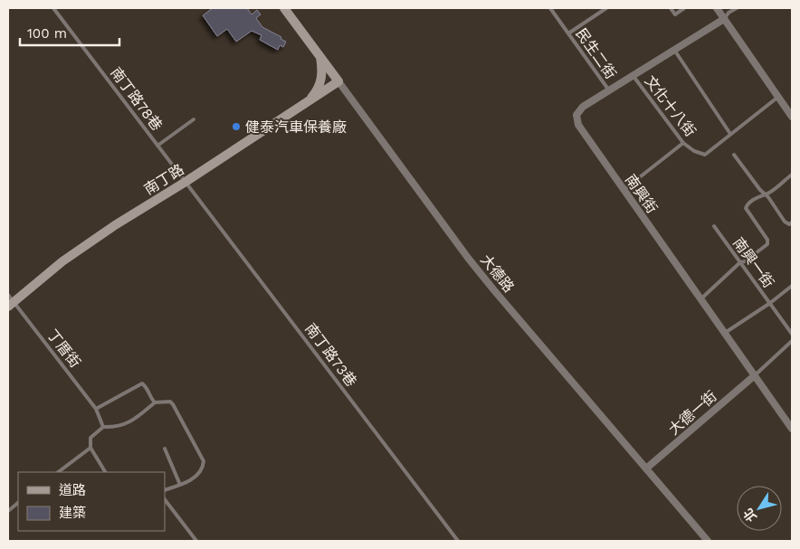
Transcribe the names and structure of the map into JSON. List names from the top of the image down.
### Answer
{
  "streets": {
    "street": [
      "南丁路",
      "南興街",
      "大德路",
      "大德一街"
    ],
    "lane": [
      "民生二街",
      "南丁路78巷",
      "文化十八街",
      "南興一街",
      "丁厝街",
      "南丁路73巷"
    ]
  },
  "crossings": [
    ["民生二街", "南興街"],
    ["南丁路78巷", "南丁路"],
    ["南丁路78巷", "南丁路73巷"],
    ["文化十八街", "南興街"],
    ["南丁路", "大德路"],
    ["南丁路", "丁厝街"],
    ["南丁路", "南丁路73巷"],
    ["南興街", "大德一街"],
    ["大德路", "大德一街"]
  ],
  "places": ["健泰汽車保養廠"],
  "legend": ["道路", "建築"],
  "scale_bar": "100 m",
  "north": "bottom left"
}
